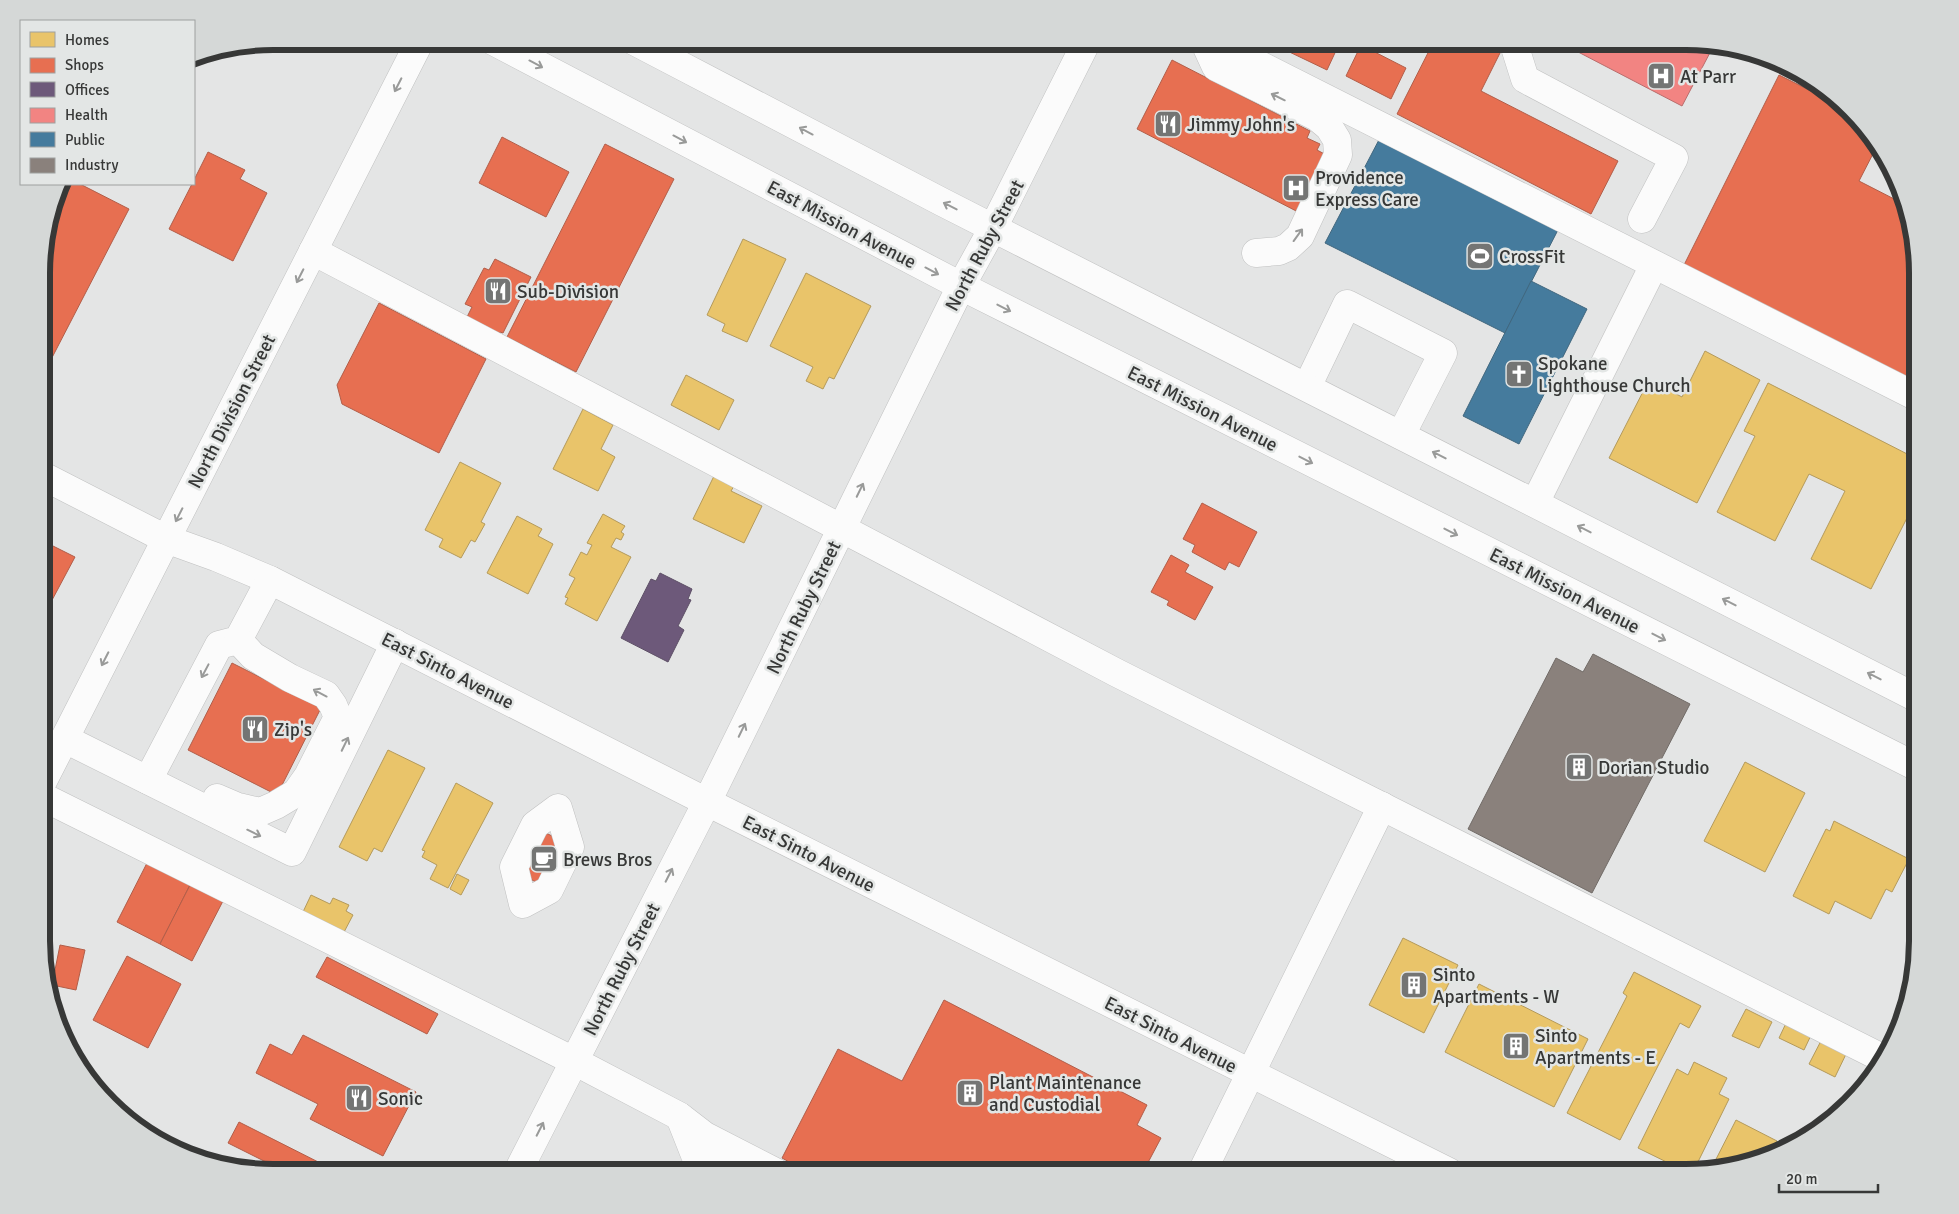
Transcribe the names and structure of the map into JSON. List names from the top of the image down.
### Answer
{
  "streets": {
    "main road": [
      "East Mission Avenue",
      "North Ruby Street",
      "North Division Street",
      "East Sinto Avenue"
    ]
  },
  "crossings": [
    ["East Mission Avenue", "North Ruby Street"],
    ["North Ruby Street", "East Sinto Avenue"],
    ["North Division Street", "East Sinto Avenue"]
  ],
  "one_way": ["North Ruby Street"],
  "places": {
    "hospital": ["At Parr", "Providence Express Care"],
    "restaurant": [
      "Jimmy John's",
      "Sub-Division",
      "Zip's",
      "Sonic"
    ],
    "sports": ["CrossFit"],
    "church": ["Spokane Lighthouse Church"],
    "building": [
      "Dorian Studio",
      "Sinto Apartments - W",
      "Sinto Apartments - E",
      "Plant Maintenance and Custodial"
    ],
    "cafe": ["Brews Bros"]
  },
  "legend": [
    "Homes",
    "Shops",
    "Offices",
    "Health",
    "Public",
    "Industry"
  ],
  "scale_bar": "20 m"
}
